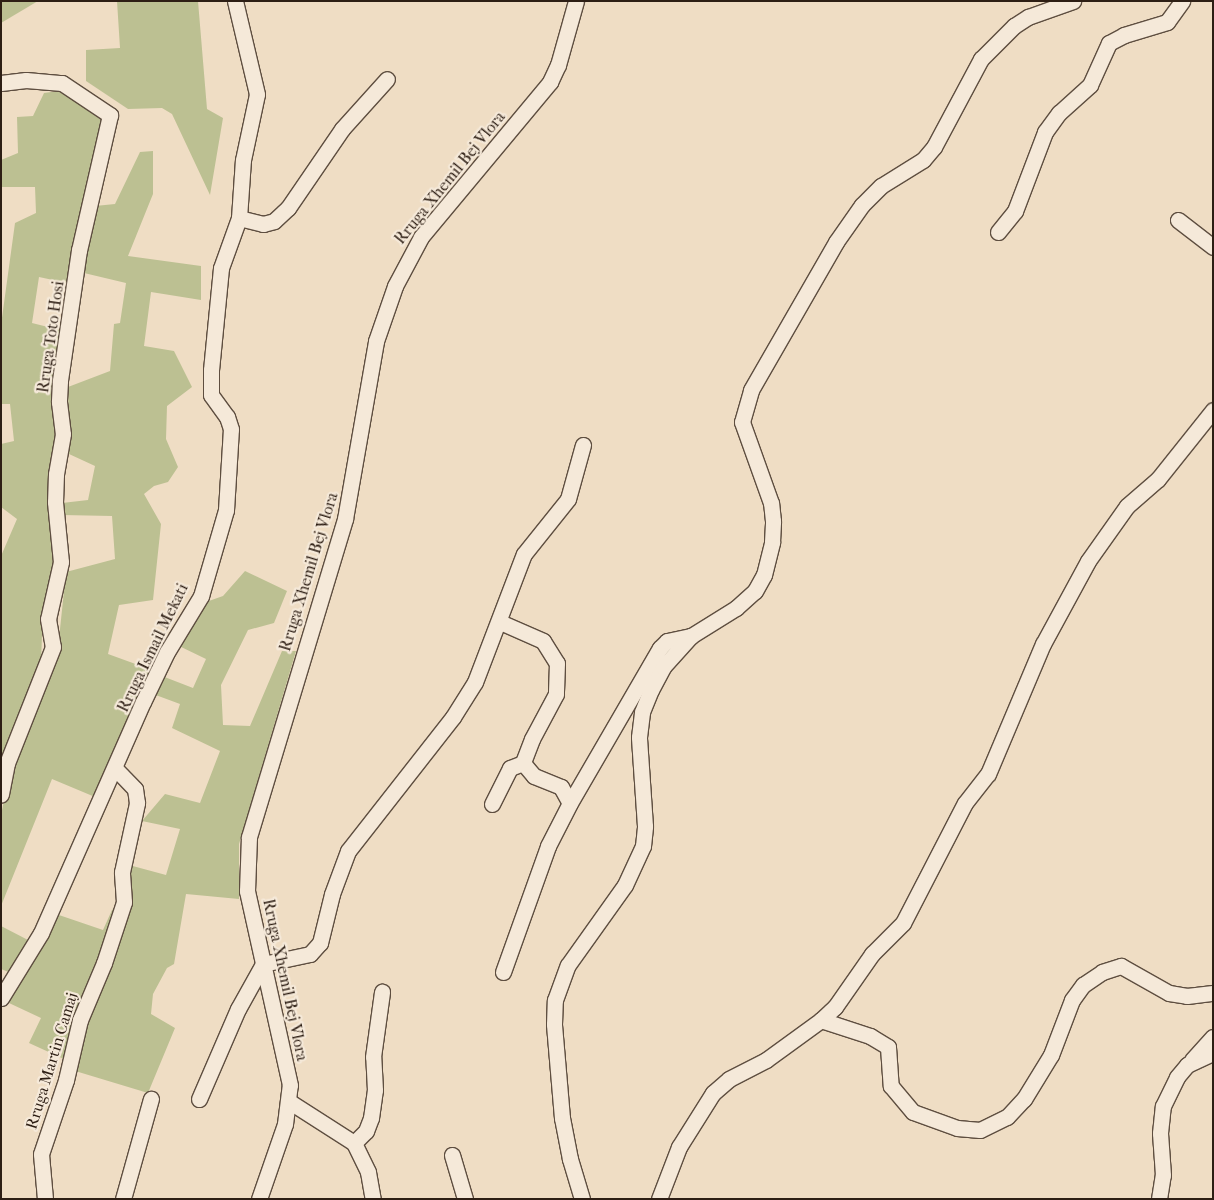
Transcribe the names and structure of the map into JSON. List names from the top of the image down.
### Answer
{
  "streets": {
    "street": [
      "Rruga Xhemil Bej Vlora",
      "Rruga Toto Hosi",
      "Rruga Ismail Mekati",
      "Rruga Martin Camaj"
    ]
  },
  "crossings": [
    ["Rruga Ismail Mekati", "Rruga Martin Camaj"]
  ]
}
